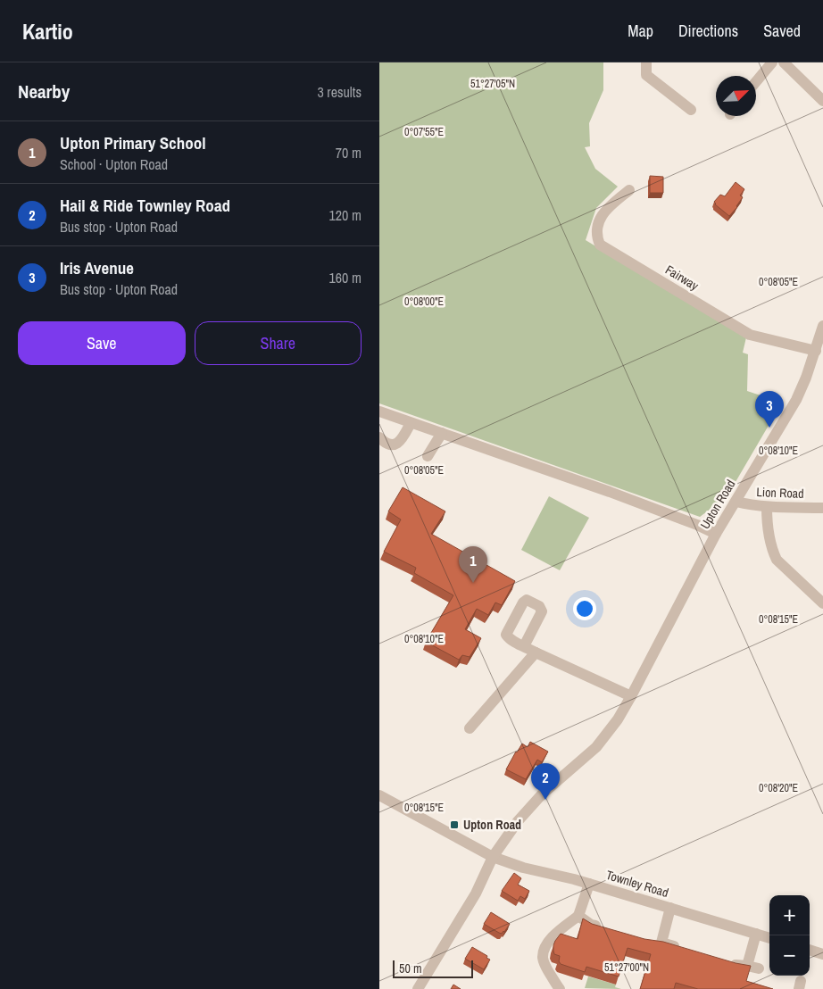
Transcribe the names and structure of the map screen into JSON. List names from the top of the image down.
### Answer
{
  "streets": {
    "street": [
      "Fairway",
      "Lion Road",
      "Upton Road",
      "Townley Road"
    ]
  },
  "crossings": [
    ["Fairway", "Upton Road"],
    ["Lion Road", "Upton Road"],
    ["Upton Road", "Townley Road"]
  ],
  "places": {
    "transit": ["Upton Road"]
  },
  "scale_bar": "50 m",
  "north": "top right",
  "page": {
    "header": "Kartio",
    "nav": ["Map", "Directions", "Saved"],
    "heading": ["Nearby", "3 results"],
    "list": [
      {
        "mark": "1",
        "name": "Upton Primary School",
        "note": "School · Upton Road",
        "value": "70 m"
      },
      {
        "mark": "2",
        "name": "Hail & Ride Townley Road",
        "note": "Bus stop · Upton Road",
        "value": "120 m"
      },
      {
        "mark": "3",
        "name": "Iris Avenue",
        "note": "Bus stop · Upton Road",
        "value": "160 m"
      }
    ],
    "buttons": ["Save", "Share"],
    "pins": ["3", "1", "2"],
    "map_buttons": ["+", "−"],
    "scale": "50 m"
  },
  "coordinates": [
    "51°27'05\"N",
    "0°07'55\"E",
    "0°08'05\"E",
    "0°08'00\"E",
    "0°08'10\"E",
    "0°08'15\"E",
    "0°08'20\"E",
    "51°27'00\"N"
  ]
}
